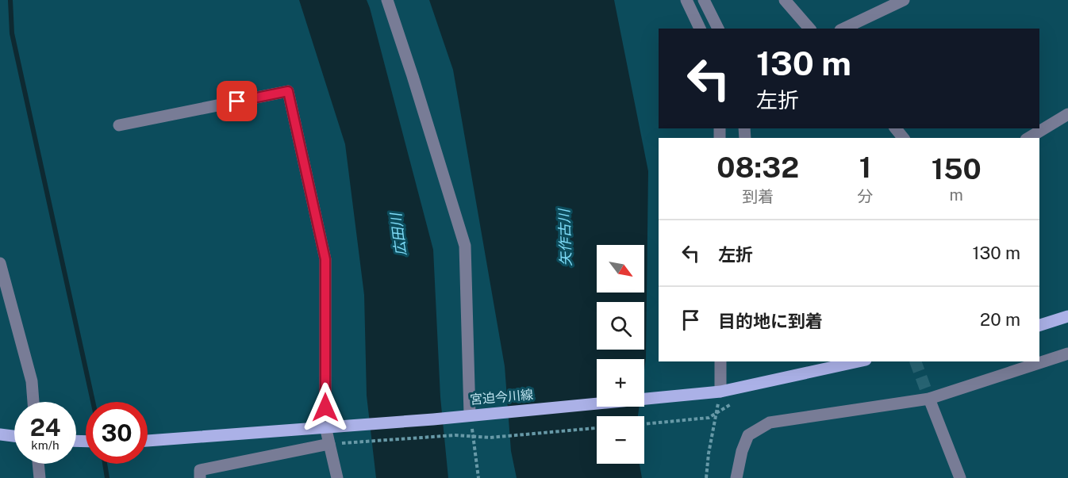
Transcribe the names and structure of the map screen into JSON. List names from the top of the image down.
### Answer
{
  "streets": {
    "main road": ["宮迫今川線"]
  },
  "water": ["広田川", "矢作古川"],
  "north": "bottom right",
  "page": {
    "turn": ["130 m", "左折"],
    "eta": [
      "08:32",
      "到着",
      "1",
      "分",
      "150",
      "m"
    ],
    "list": [
      {
        "name": "左折",
        "value": "130 m"
      },
      {
        "name": "目的地に到着",
        "value": "20 m"
      }
    ],
    "map_buttons": ["+", "−"],
    "speed": "24 km/h",
    "limit": "30"
  }
}
